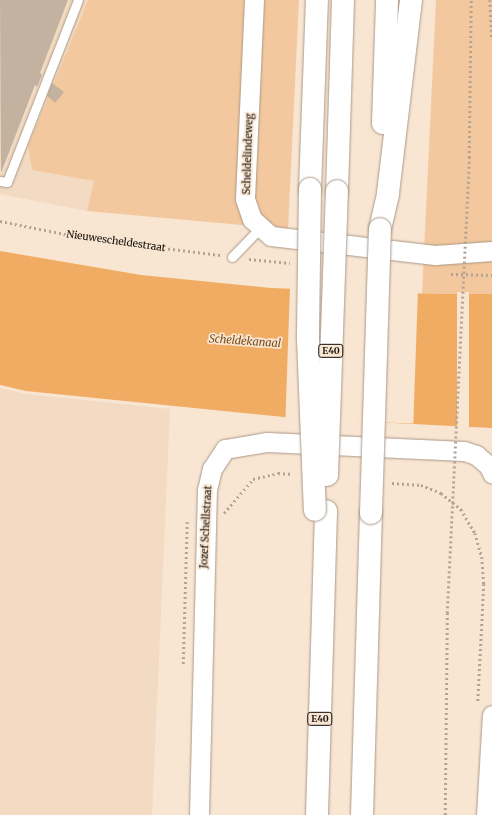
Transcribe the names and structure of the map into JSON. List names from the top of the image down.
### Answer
{
  "streets": {
    "highway": ["E40"],
    "street": ["Scheldelindeweg", "Jozef Schellstraat"],
    "path": ["Nieuwescheldestraat"]
  },
  "water": ["Scheldekanaal"]
}
